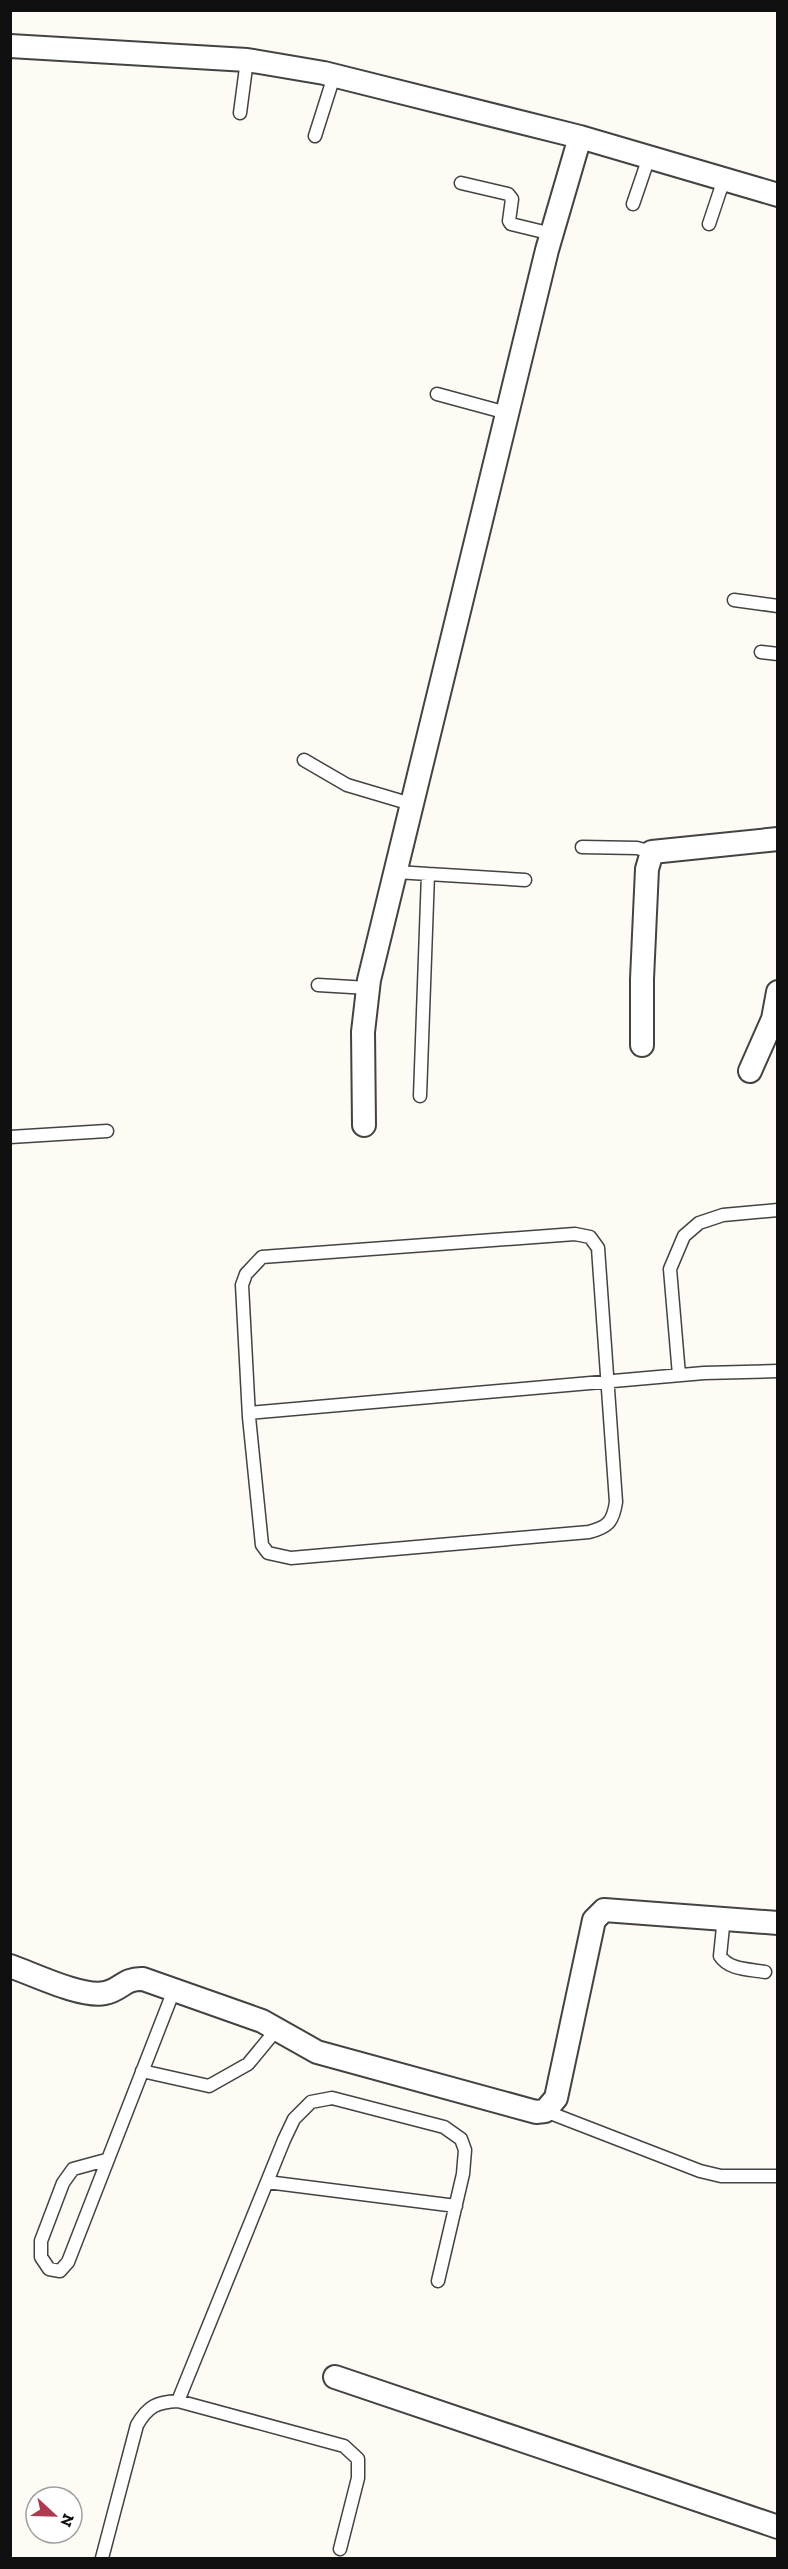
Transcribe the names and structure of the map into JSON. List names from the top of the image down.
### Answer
{
  "north": "right"
}
